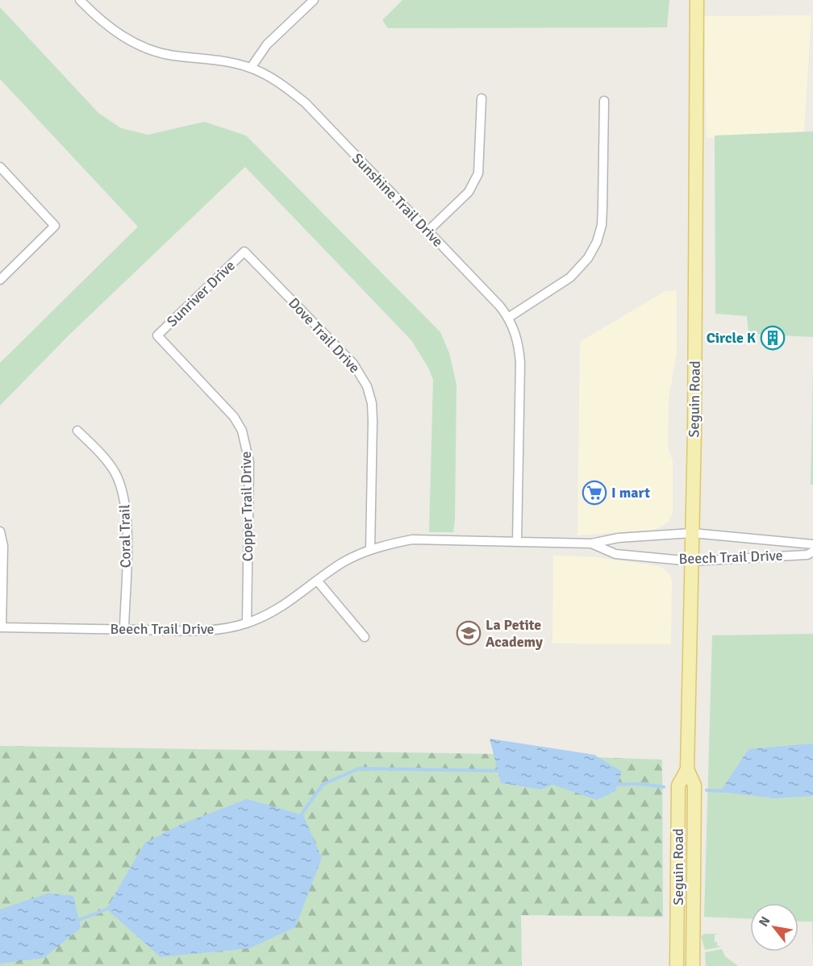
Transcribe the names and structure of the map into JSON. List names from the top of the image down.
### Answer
{
  "streets": {
    "main road": ["Seguin Road"],
    "street": [
      "Sunshine Trail Drive",
      "Sunriver Drive",
      "Dove Trail Drive",
      "Copper Trail Drive",
      "Coral Trail",
      "Beech Trail Drive"
    ]
  },
  "crossings": [
    ["Sunshine Trail Drive", "Beech Trail Drive"],
    ["Sunriver Drive", "Dove Trail Drive"],
    ["Sunriver Drive", "Copper Trail Drive"],
    ["Dove Trail Drive", "Beech Trail Drive"],
    ["Seguin Road", "Beech Trail Drive"],
    ["Copper Trail Drive", "Beech Trail Drive"],
    ["Coral Trail", "Beech Trail Drive"]
  ],
  "places": {
    "building": ["Circle K"],
    "supermarket": ["I mart"],
    "school or university": ["La Petite Academy"]
  },
  "north": "top left"
}
